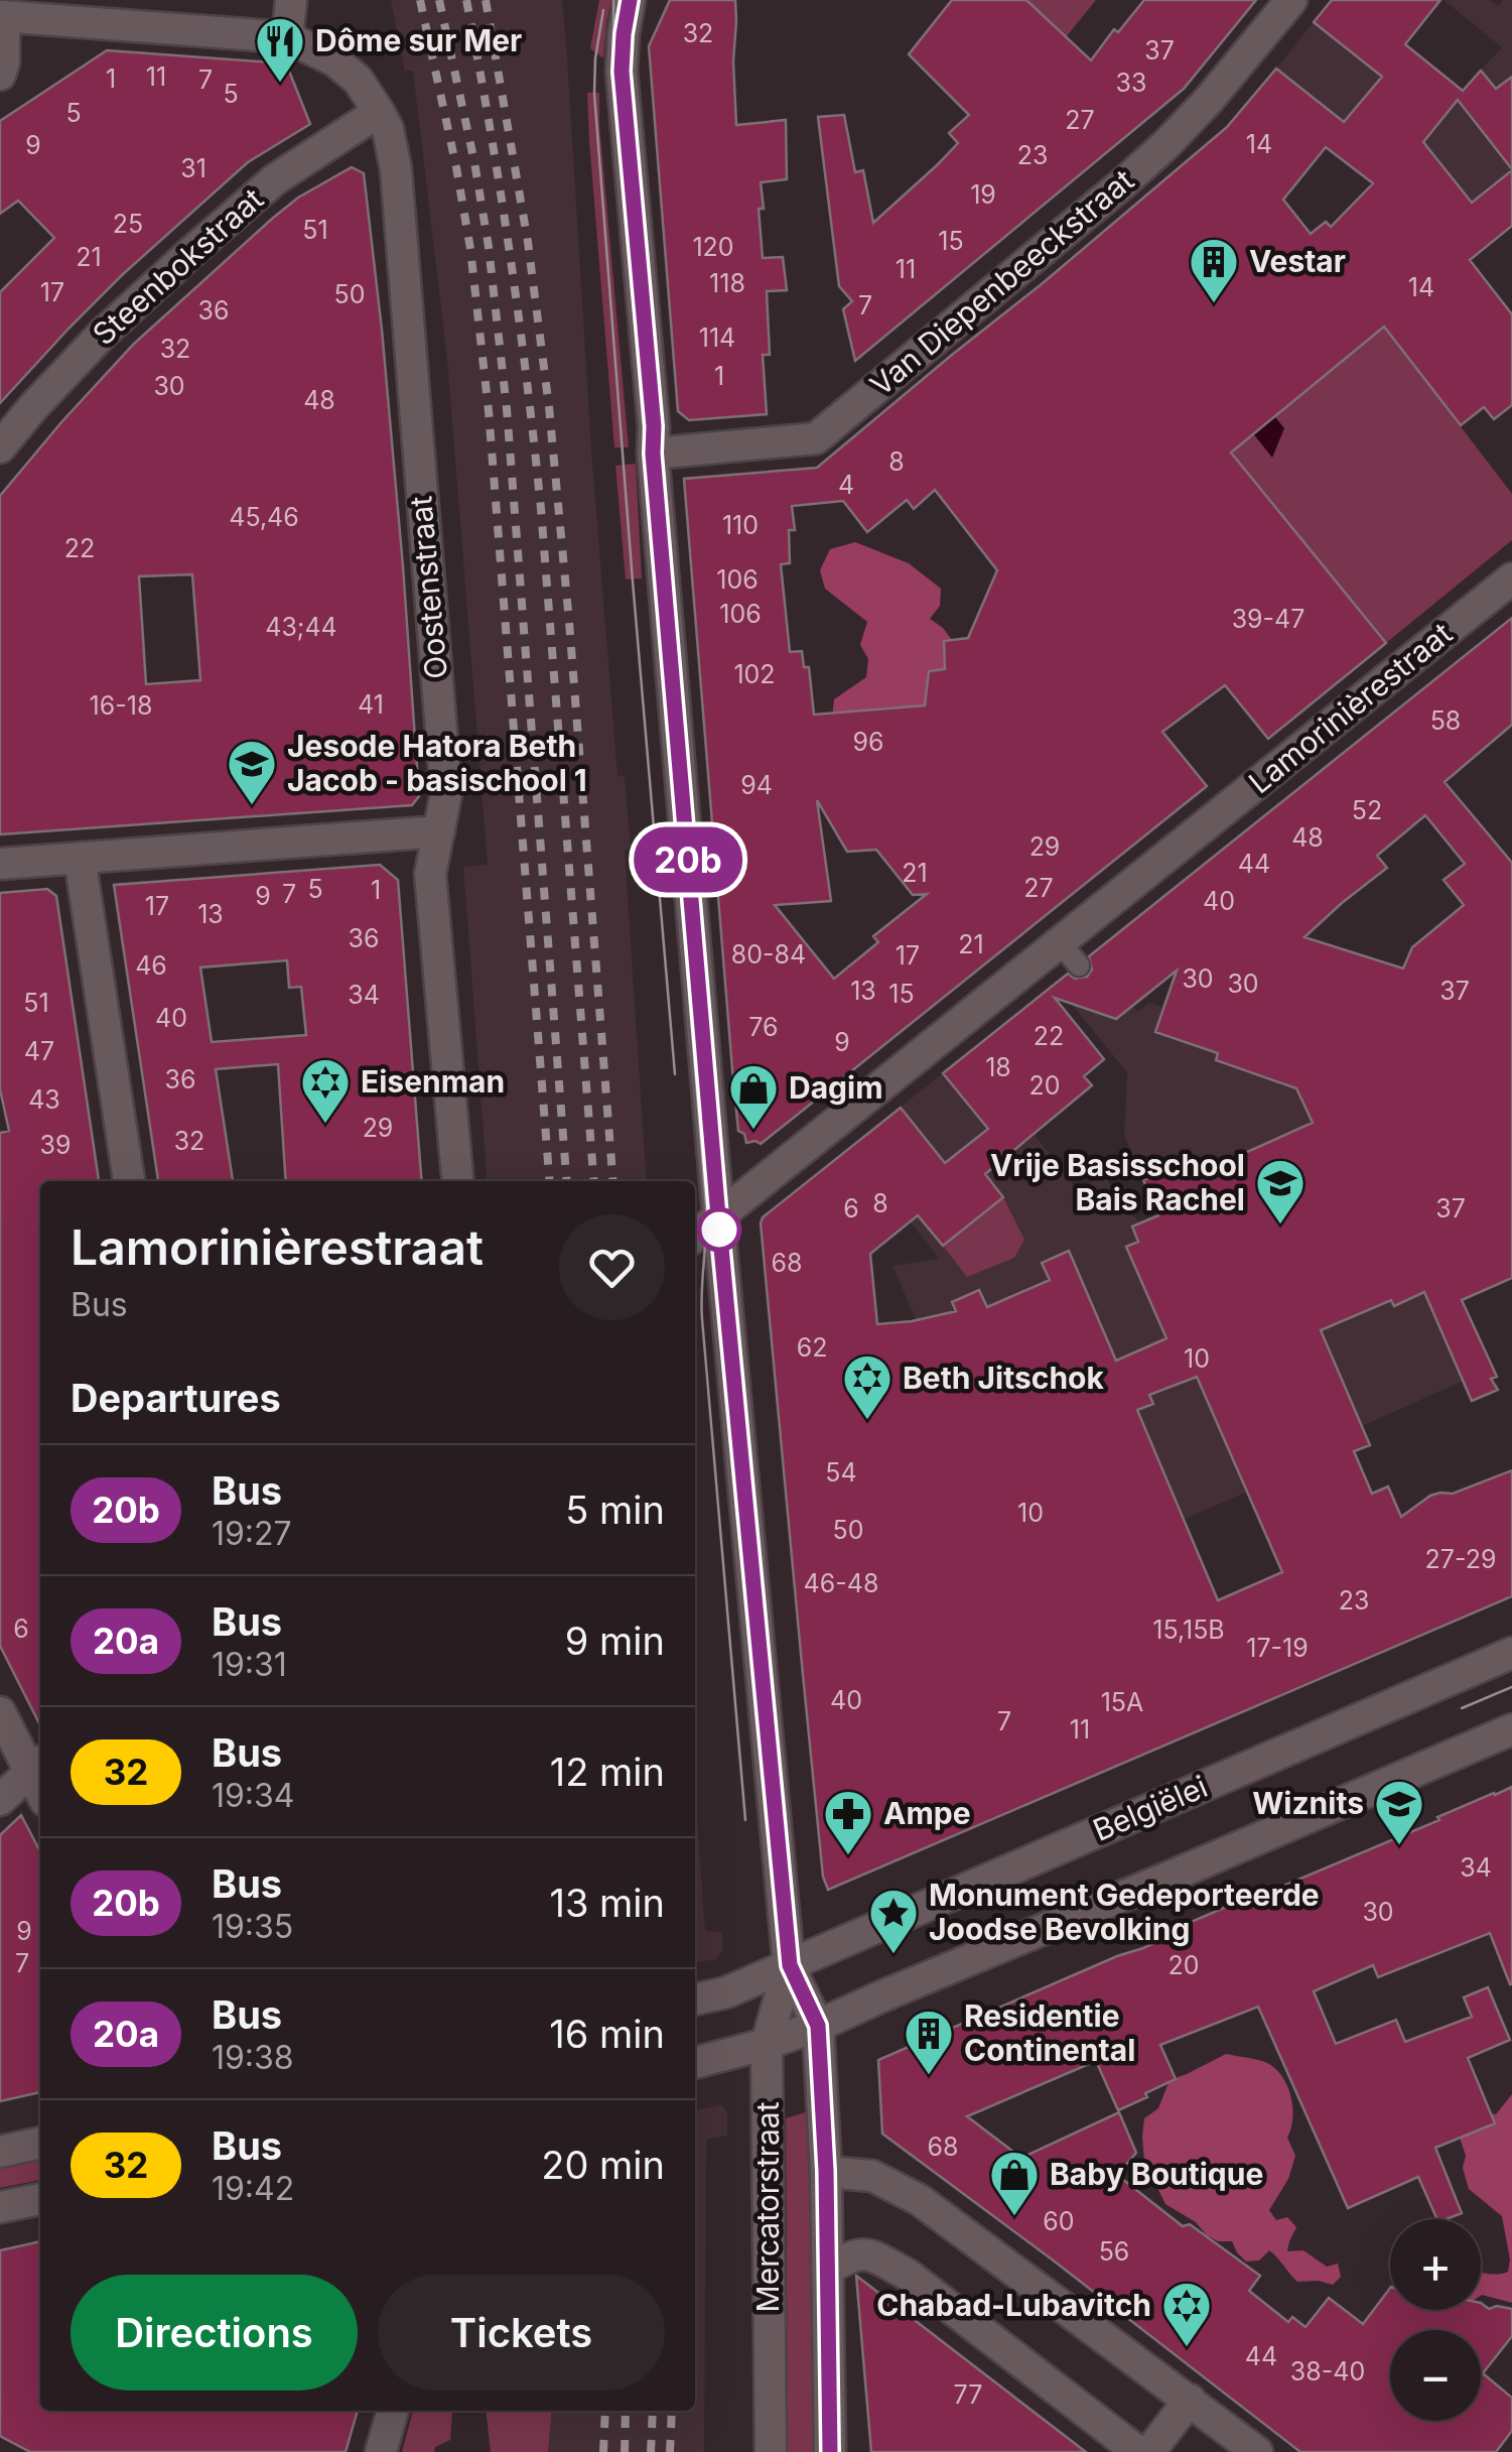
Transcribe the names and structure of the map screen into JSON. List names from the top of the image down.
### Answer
{
  "streets": {
    "street": [
      "Steenbokstraat",
      "Van Diepenbeeckstraat",
      "Oostenstraat",
      "Lamorinièrestraat",
      "Belgiëlei",
      "Mercatorstraat"
    ]
  },
  "crossings": [
    ["Steenbokstraat", "Oostenstraat"],
    ["Van Diepenbeeckstraat", "Mercatorstraat"],
    ["Lamorinièrestraat", "Mercatorstraat"],
    ["Belgiëlei", "Mercatorstraat"]
  ],
  "places": {
    "restaurant": ["Dôme sur Mer"],
    "building": ["Vestar", "Residentie Continental"],
    "school or university": ["Jesode Hatora Beth Jacob - basischool 1", "Vrije Basisschool Bais Rachel", "Wiznits"],
    "synagogue": ["Eisenman", "Beth Jitschok", "Chabad-Lubavitch"],
    "shop": ["Dagim", "Baby Boutique"],
    "pharmacy": ["Ampe"],
    "place": ["Monument Gedeporteerde Joodse Bevolking"]
  },
  "lines": ["bus line 20b"],
  "house_numbers": [
    "32",
    "37",
    "11",
    "1",
    "7",
    "33",
    "5",
    "5",
    "27",
    "14",
    "9",
    "23",
    "31",
    "19",
    "25",
    "51",
    "15",
    "120",
    "21",
    "11",
    "118",
    "14",
    "17",
    "50",
    "7",
    "36",
    "114",
    "32",
    "1",
    "30",
    "48",
    "8",
    "4",
    "45,46",
    "110",
    "22",
    "106",
    "106",
    "39-47",
    "43;44",
    "102",
    "41",
    "16-18",
    "58",
    "96",
    "94",
    "52",
    "48",
    "29",
    "44",
    "21",
    "27",
    "5",
    "1",
    "7",
    "9",
    "40",
    "17",
    "13",
    "36",
    "21",
    "80-84",
    "17",
    "46",
    "30",
    "30",
    "13",
    "37",
    "15",
    "34",
    "51",
    "40",
    "76",
    "22",
    "9",
    "47",
    "18",
    "36",
    "20",
    "43",
    "29",
    "32",
    "39",
    "8",
    "6",
    "37",
    "68",
    "62",
    "10",
    "54",
    "10",
    "50",
    "27-29",
    "46-48",
    "23",
    "6",
    "15,15B",
    "17-19",
    "40",
    "15A",
    "7",
    "11",
    "34",
    "30",
    "9",
    "7",
    "20",
    "68",
    "60",
    "56",
    "44",
    "38-40",
    "77"
  ],
  "page": {
    "on_map": "20b",
    "heading": [
      ["Lamorinièrestraat", "Bus"],
      "Departures"
    ],
    "list": [
      {
        "mark": "20b",
        "name": "Bus",
        "note": "19:27",
        "value": "5 min"
      },
      {
        "mark": "20a",
        "name": "Bus",
        "note": "19:31",
        "value": "9 min"
      },
      {
        "mark": "32",
        "name": "Bus",
        "note": "19:34",
        "value": "12 min"
      },
      {
        "mark": "20b",
        "name": "Bus",
        "note": "19:35",
        "value": "13 min"
      },
      {
        "mark": "20a",
        "name": "Bus",
        "note": "19:38",
        "value": "16 min"
      },
      {
        "mark": "32",
        "name": "Bus",
        "note": "19:42",
        "value": "20 min"
      }
    ],
    "map_buttons": ["+", "−"],
    "buttons": ["Directions", "Tickets"]
  }
}
